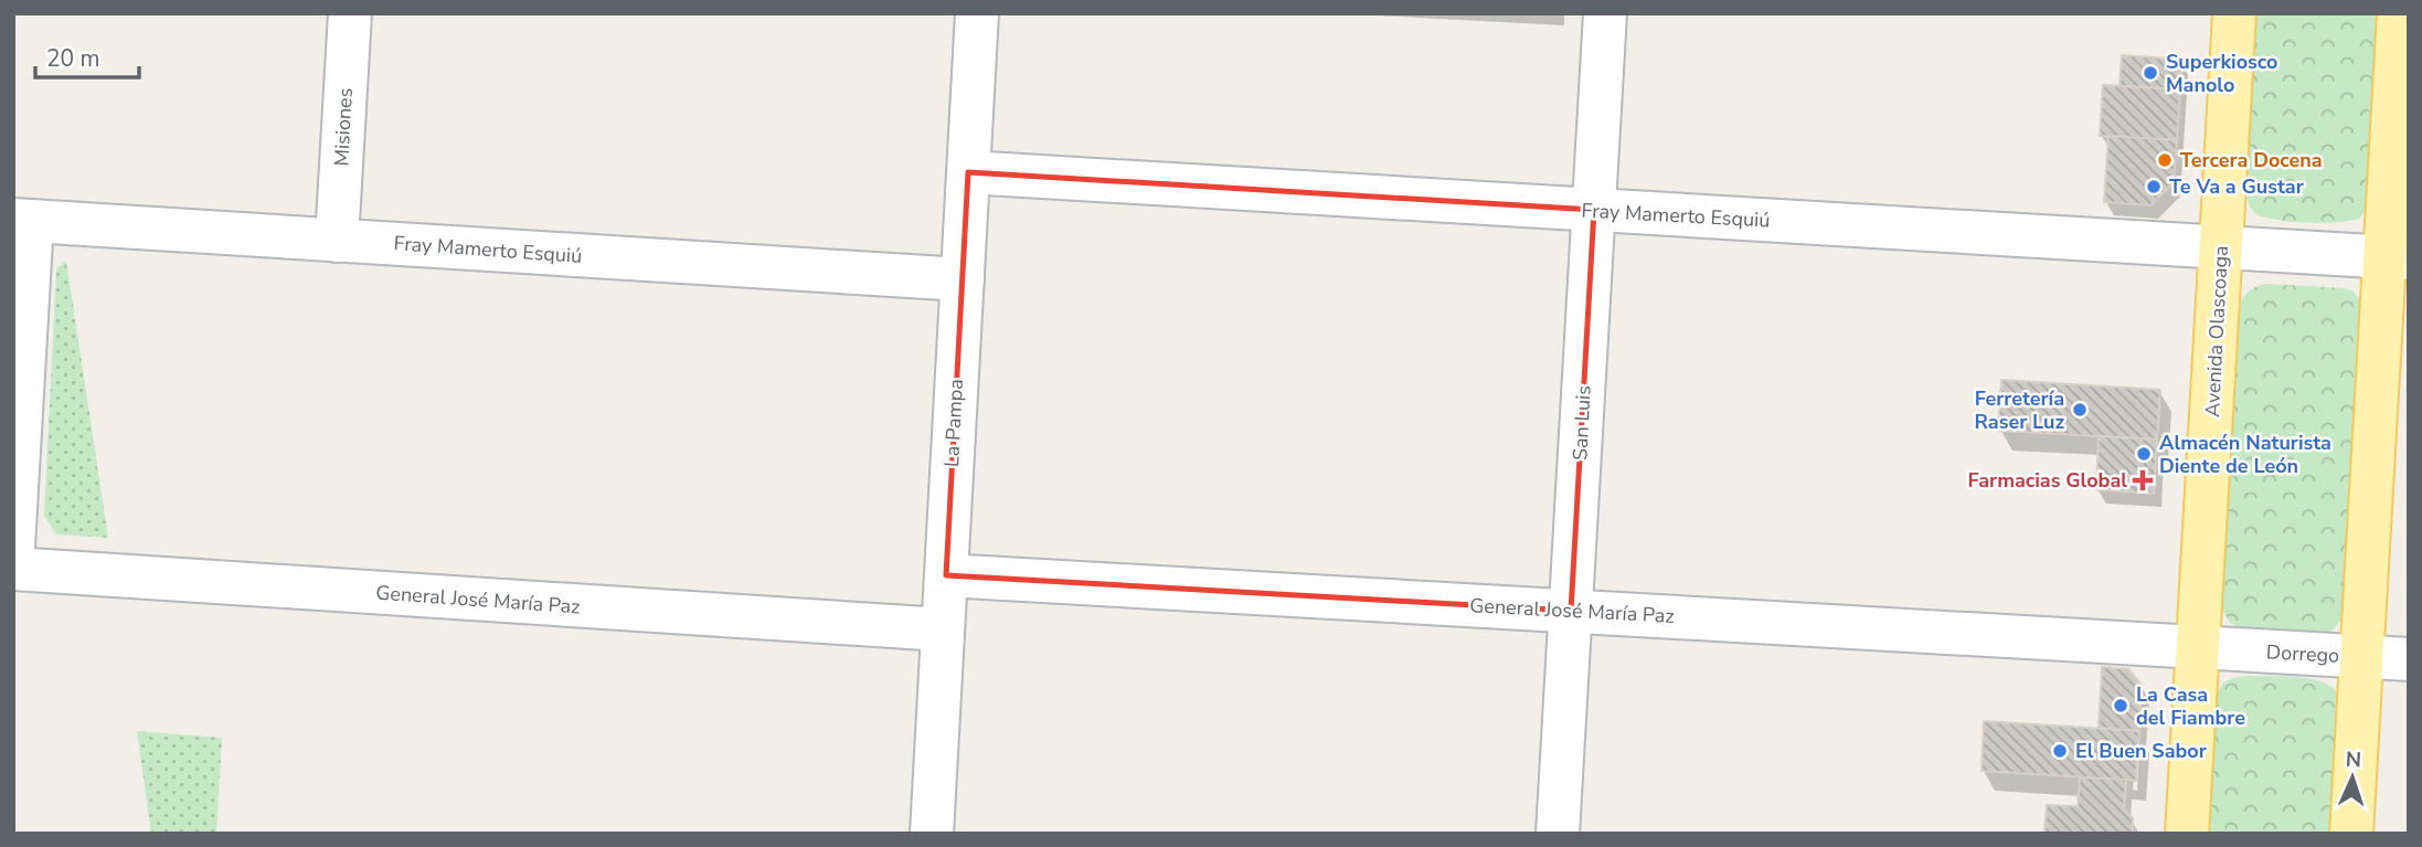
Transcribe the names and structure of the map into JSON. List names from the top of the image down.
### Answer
{
  "streets": {
    "main road": ["Avenida Olascoaga"],
    "street": [
      "Misiones",
      "Fray Mamerto Esquiú",
      "La Pampa",
      "San Luis",
      "General José María Paz",
      "Dorrego"
    ]
  },
  "crossings": [
    ["Misiones", "Fray Mamerto Esquiú"],
    ["Fray Mamerto Esquiú", "Avenida Olascoaga"],
    ["Fray Mamerto Esquiú", "La Pampa"],
    ["Fray Mamerto Esquiú", "San Luis"],
    ["Avenida Olascoaga", "General José María Paz"],
    ["Avenida Olascoaga", "Dorrego"],
    ["La Pampa", "General José María Paz"],
    ["San Luis", "General José María Paz"],
    ["General José María Paz", "Dorrego"]
  ],
  "places": {
    "other": [
      "Superkiosco Manolo",
      "Tercera Docena",
      "Te Va a Gustar",
      "Ferretería Raser Luz",
      "Almacén Naturista Diente de León",
      "La Casa del Fiambre",
      "El Buen Sabor"
    ],
    "health": ["Farmacias Global"]
  },
  "scale_bar": "20 m",
  "north": "top"
}
